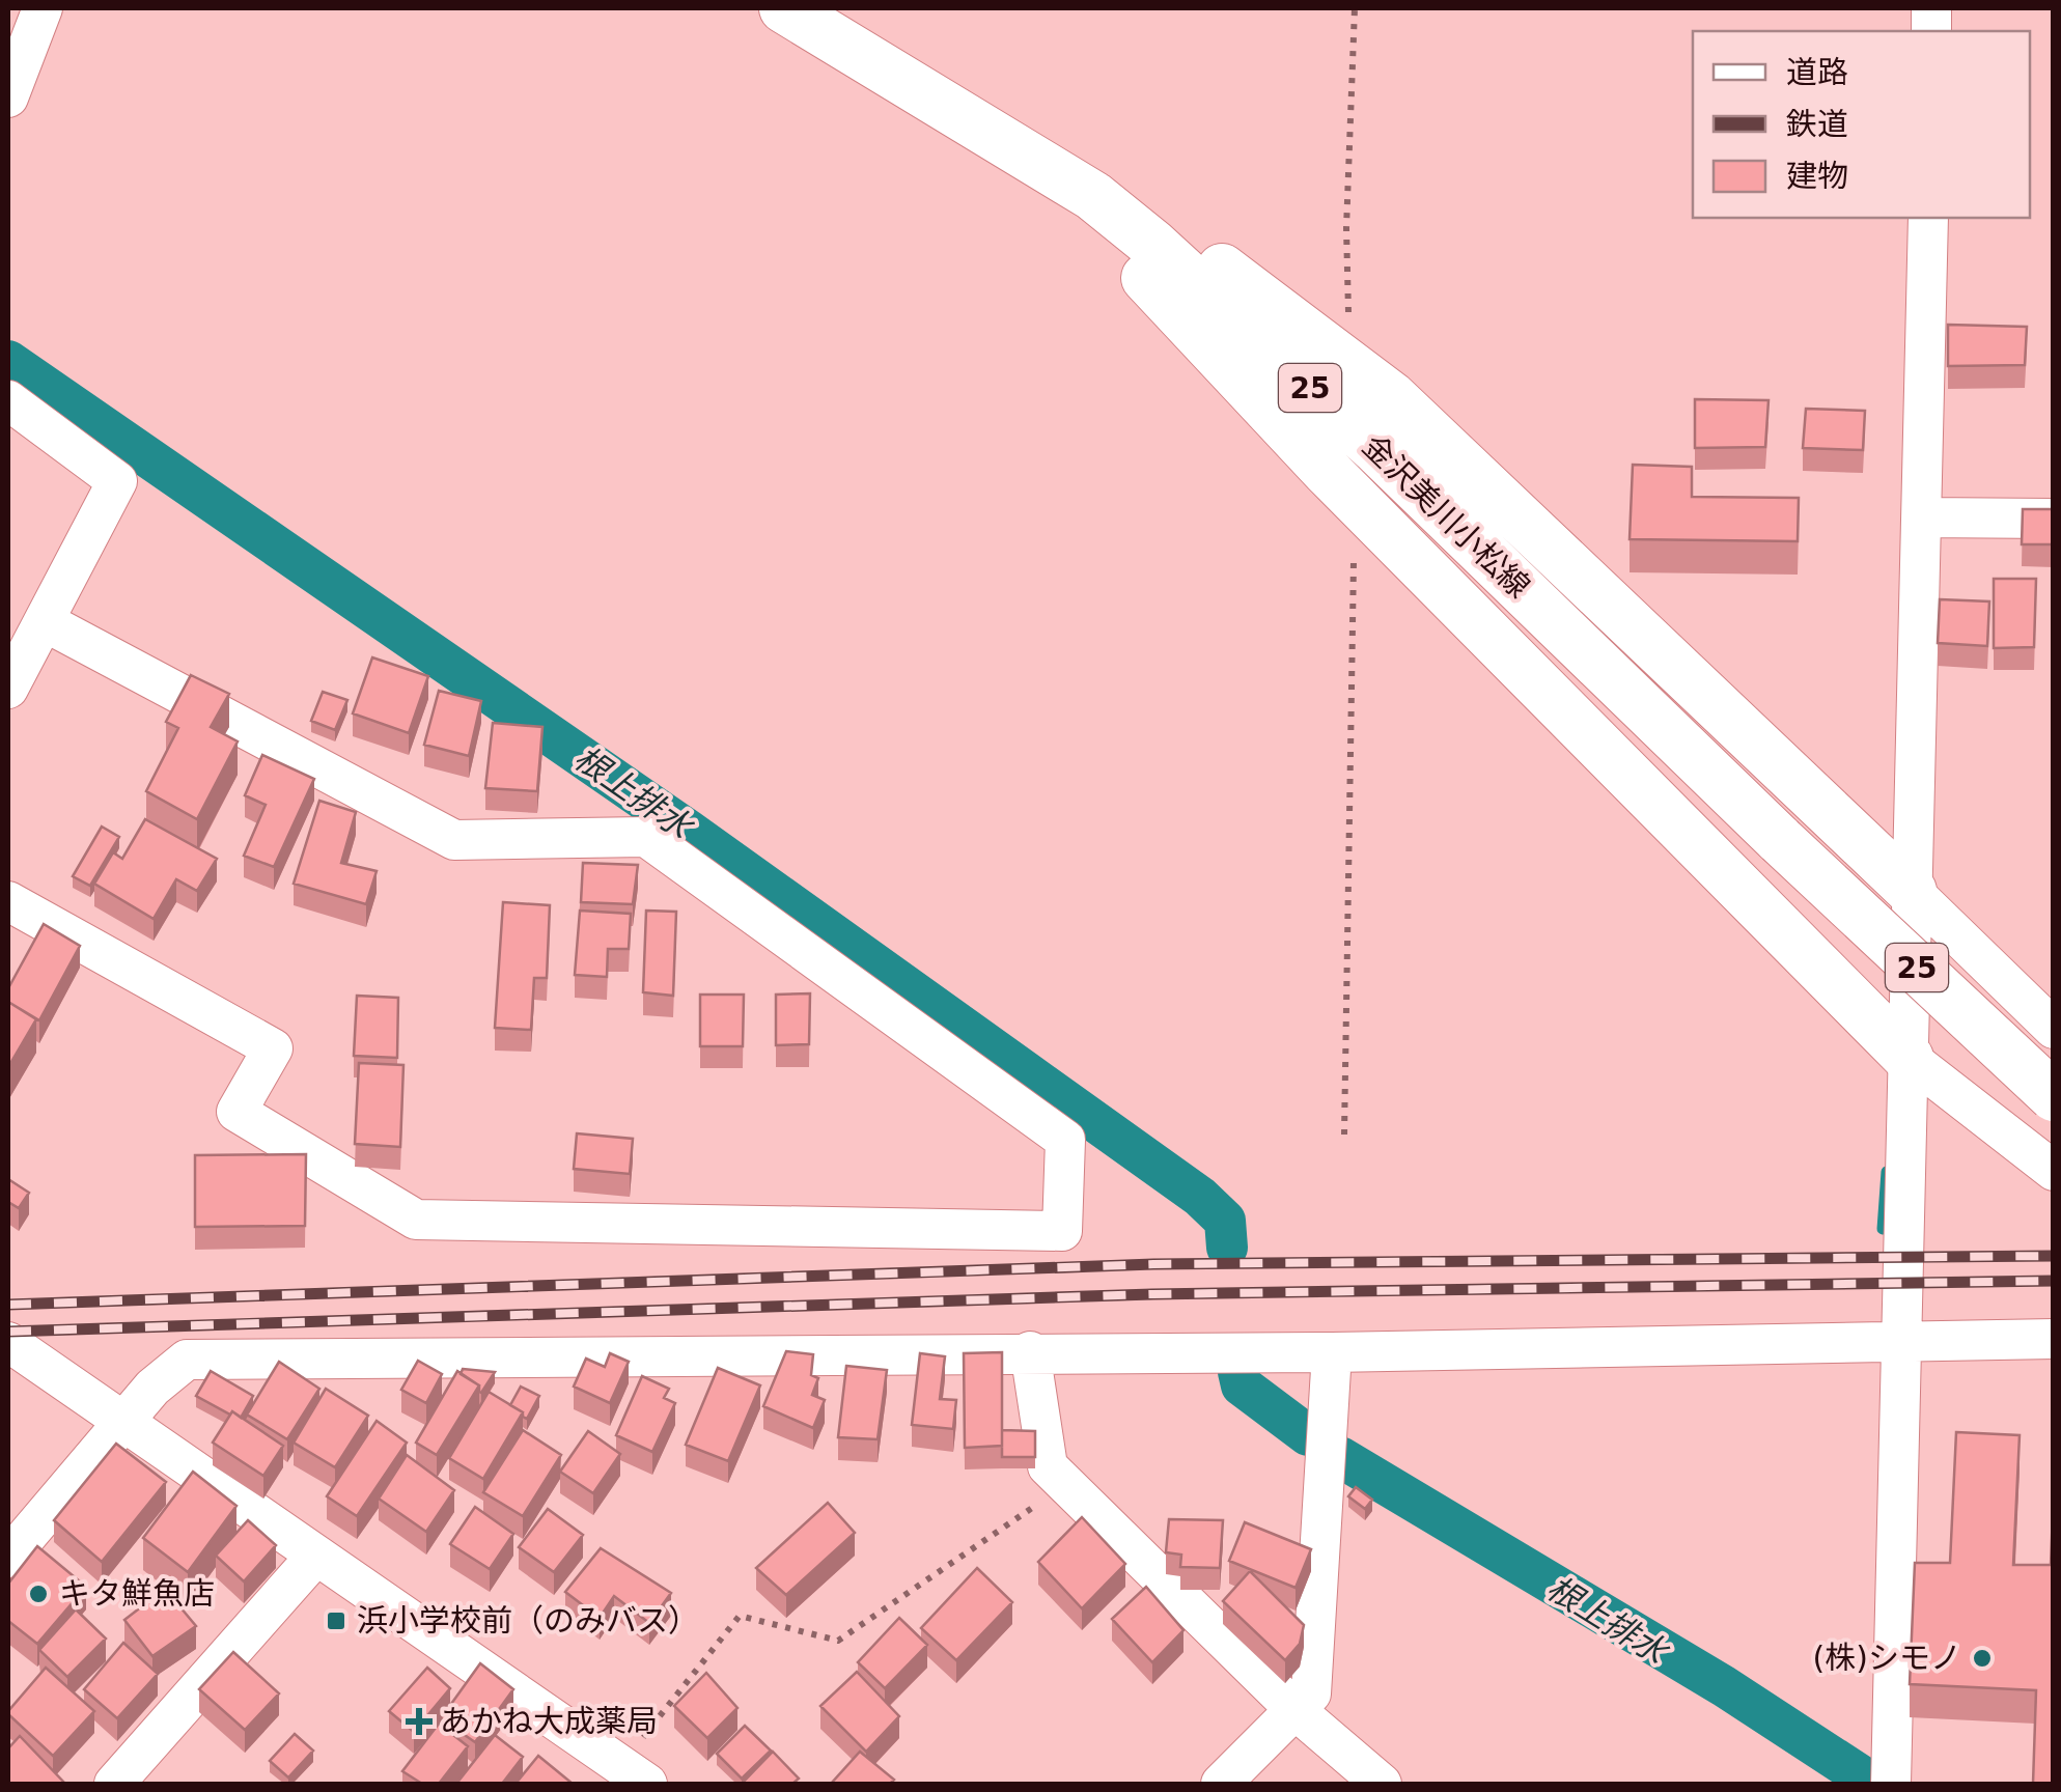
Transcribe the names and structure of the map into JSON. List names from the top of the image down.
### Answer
{
  "streets": {
    "main road": ["25", "金沢美川小松線"]
  },
  "water": ["根上排水"],
  "places": {
    "other": ["キタ鮮魚店", "(株)シモノ"],
    "transit": ["浜小学校前（のみバス）"],
    "health": ["あかね大成薬局"]
  },
  "legend": ["道路", "鉄道", "建物"]
}
